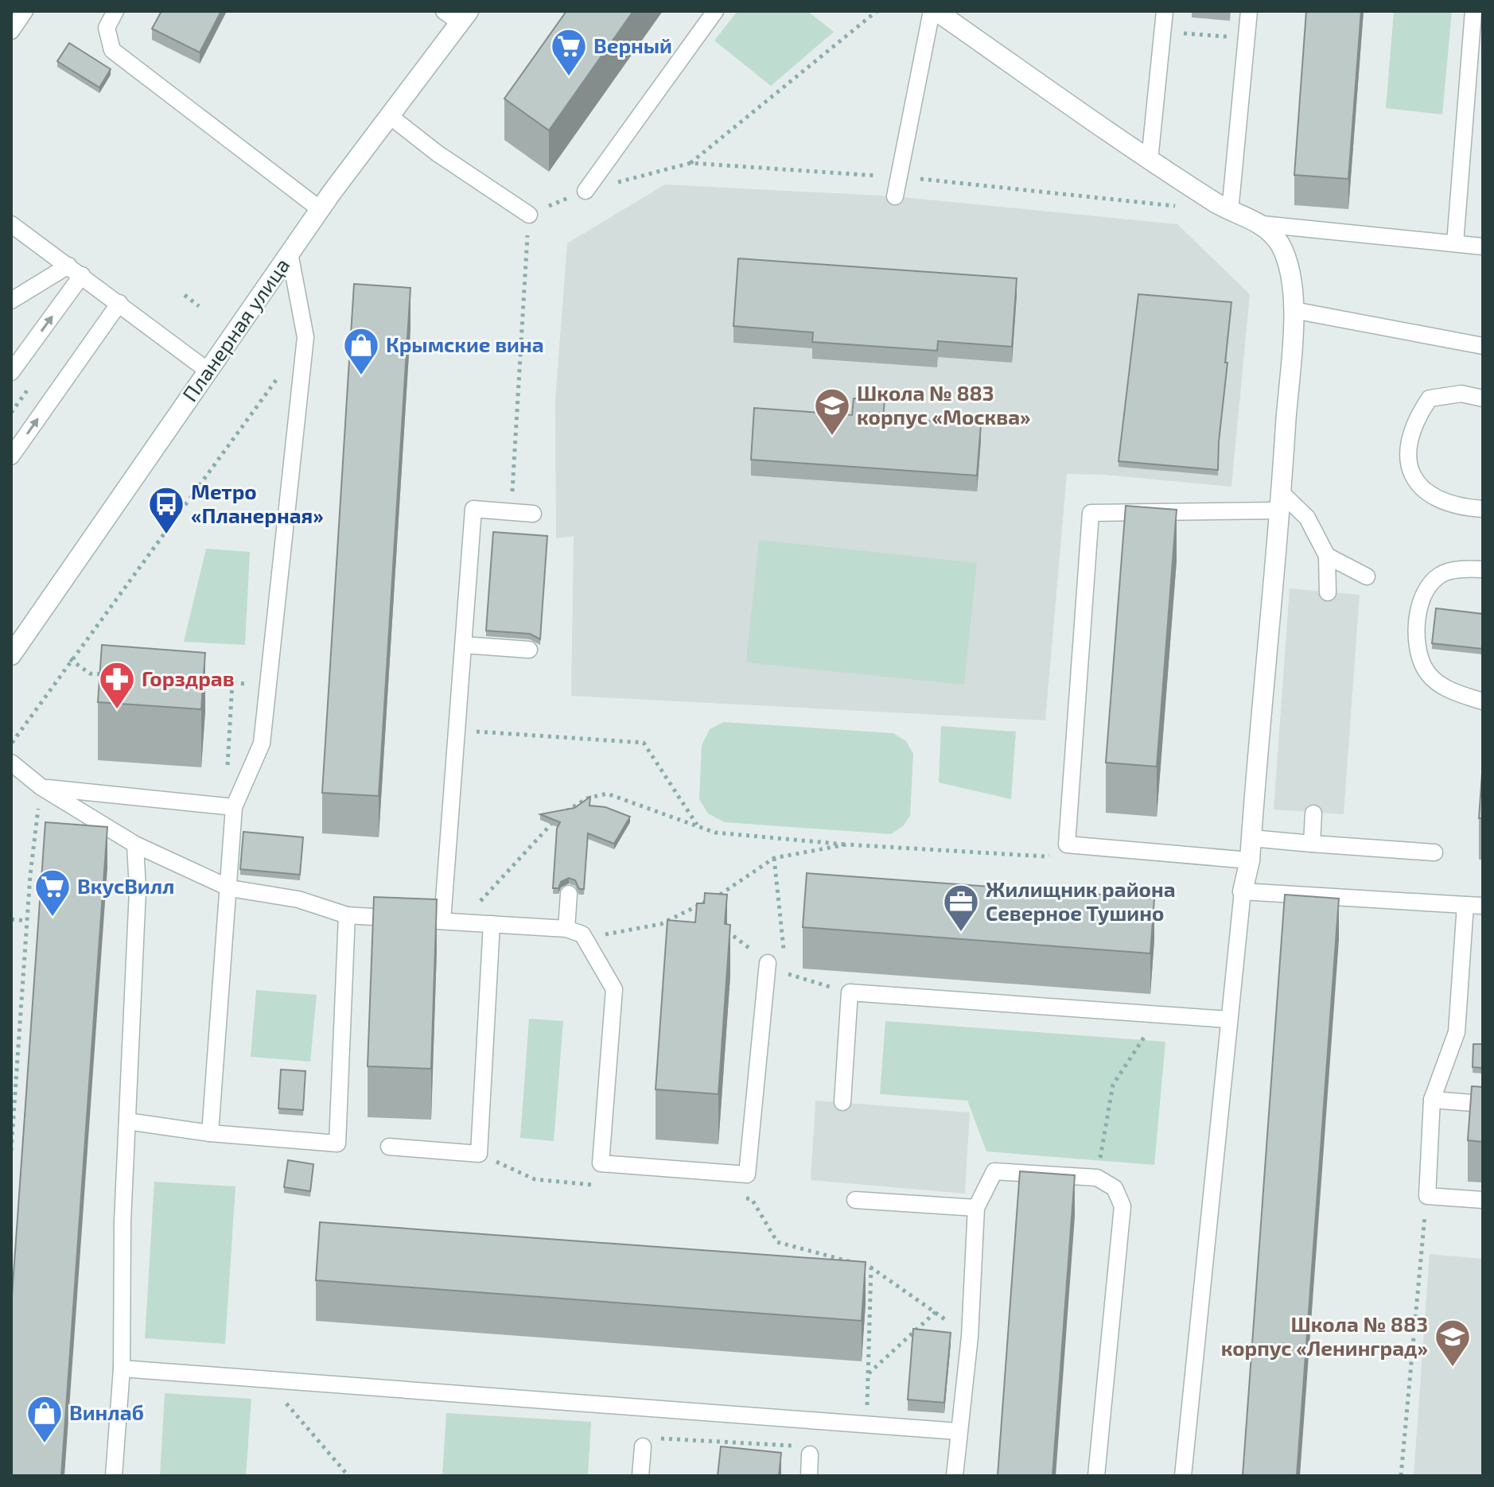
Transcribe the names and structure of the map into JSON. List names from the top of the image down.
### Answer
{
  "streets": {
    "street": ["Планерная улица"]
  },
  "places": {
    "supermarket": ["Верный", "ВкусВилл"],
    "shop": ["Крымские вина", "Винлаб"],
    "school or university": ["Школа № 883 корпус «Москва»", "Школа № 883 корпус «Ленинград»"],
    "bus stop": ["Метро «Планерная»"],
    "pharmacy": ["Горздрав"],
    "office": ["Жилищник района Северное Тушино"]
  }
}
